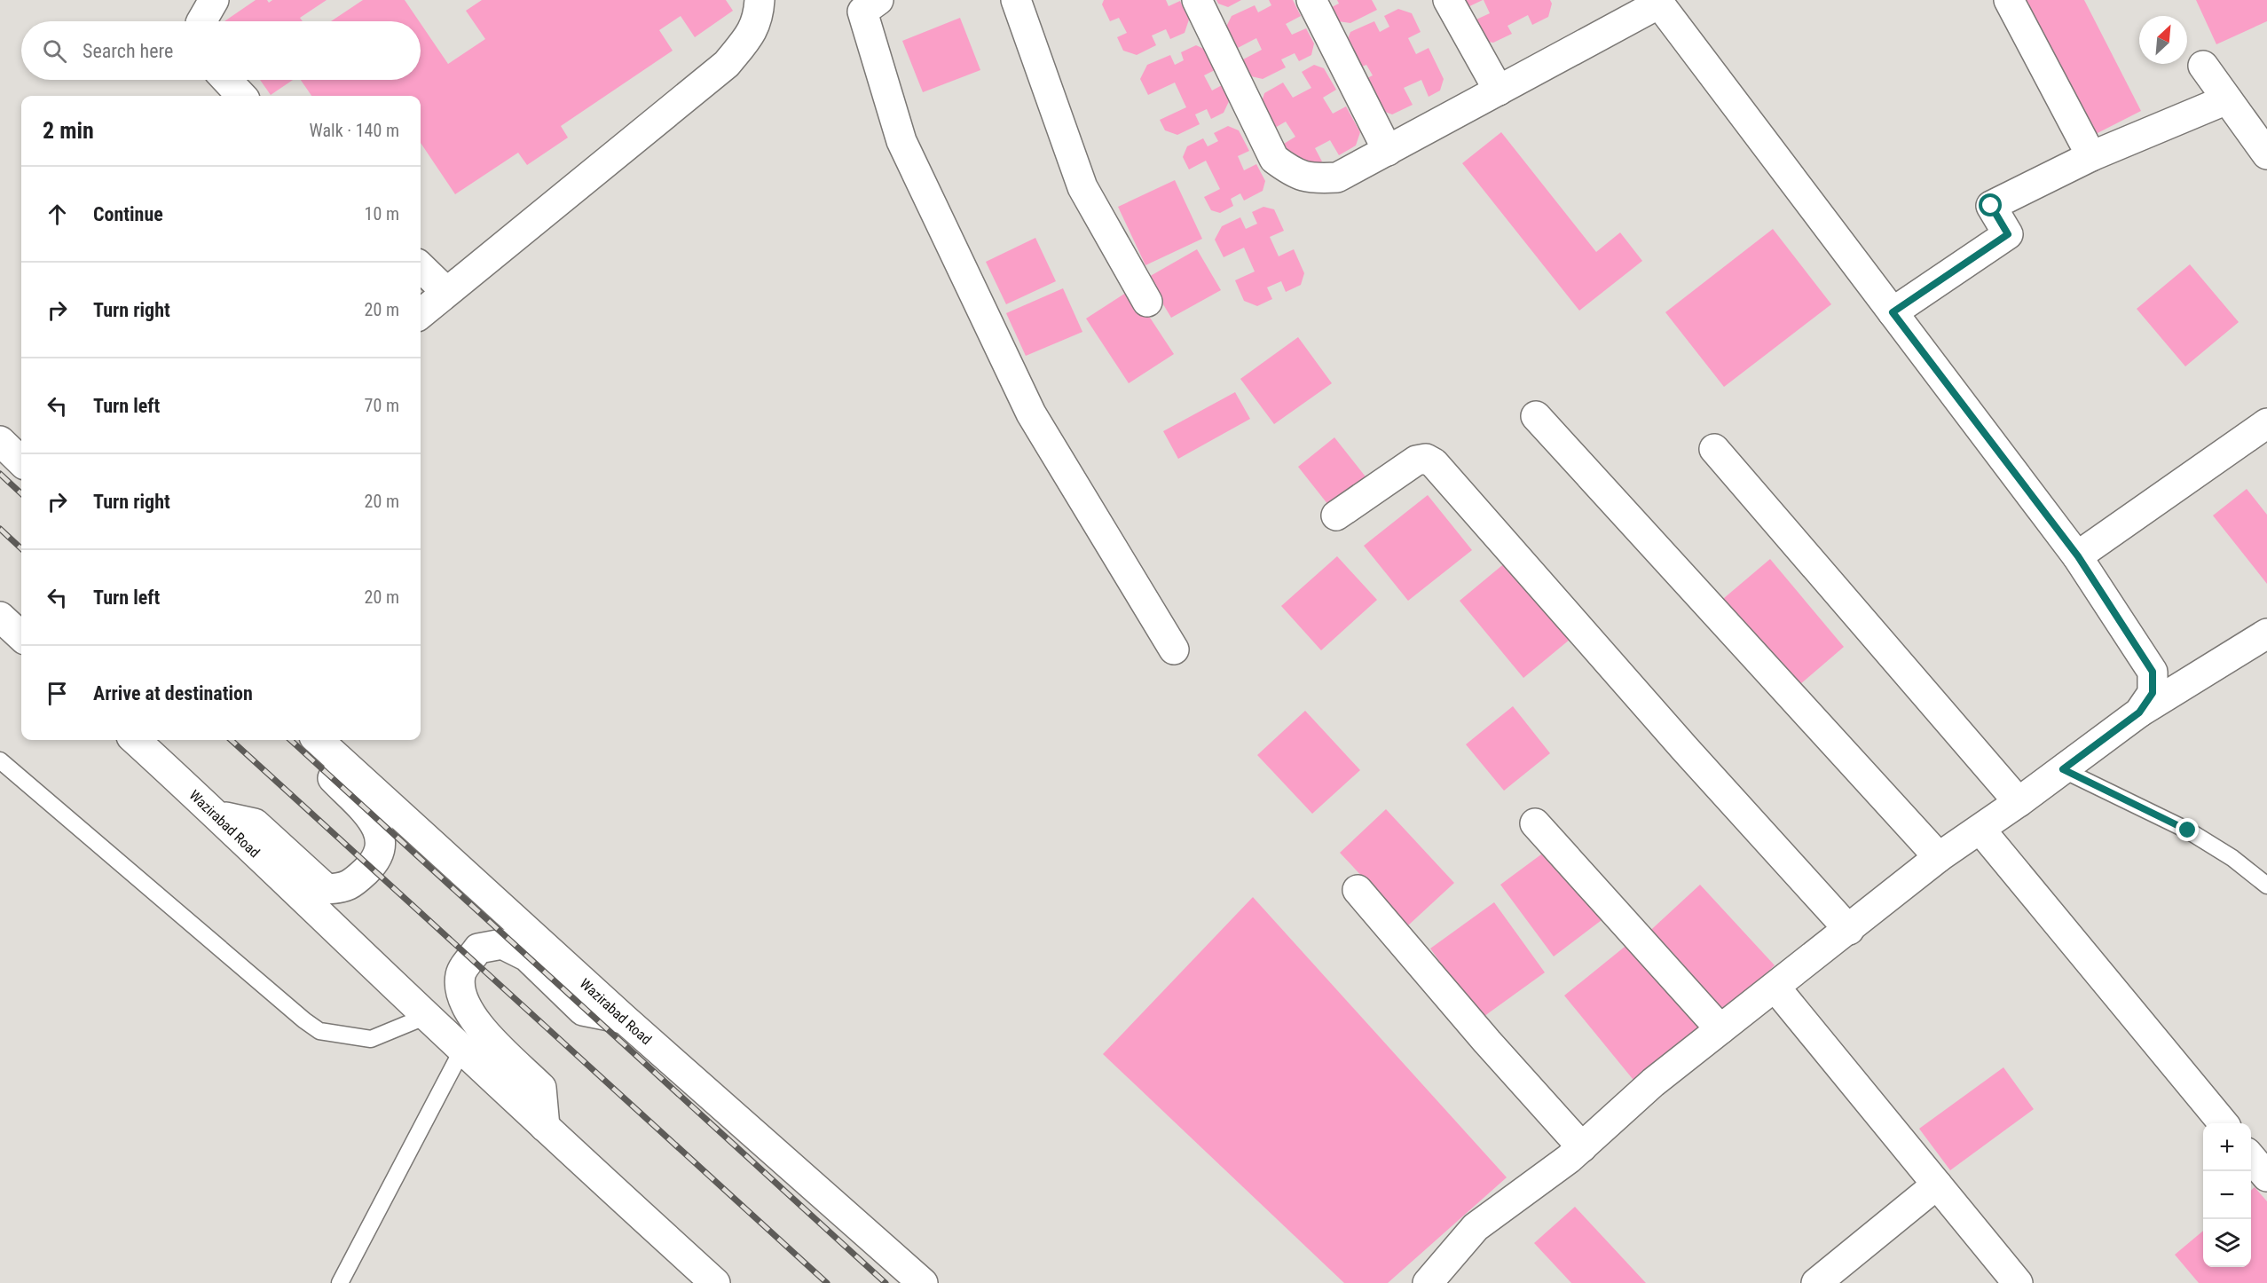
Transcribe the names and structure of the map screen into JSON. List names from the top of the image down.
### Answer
{
  "streets": {
    "main road": ["Wazirabad Road"]
  },
  "north": "top right",
  "page": {
    "search": "Search here",
    "heading": ["2 min", "Walk · 140 m"],
    "list": [
      ["Continue", "10 m"],
      ["Turn right", "20 m"],
      ["Turn left", "70 m"],
      ["Turn right", "20 m"],
      ["Turn left", "20 m"],
      "Arrive at destination"
    ],
    "map_buttons": ["+", "−"]
  }
}
